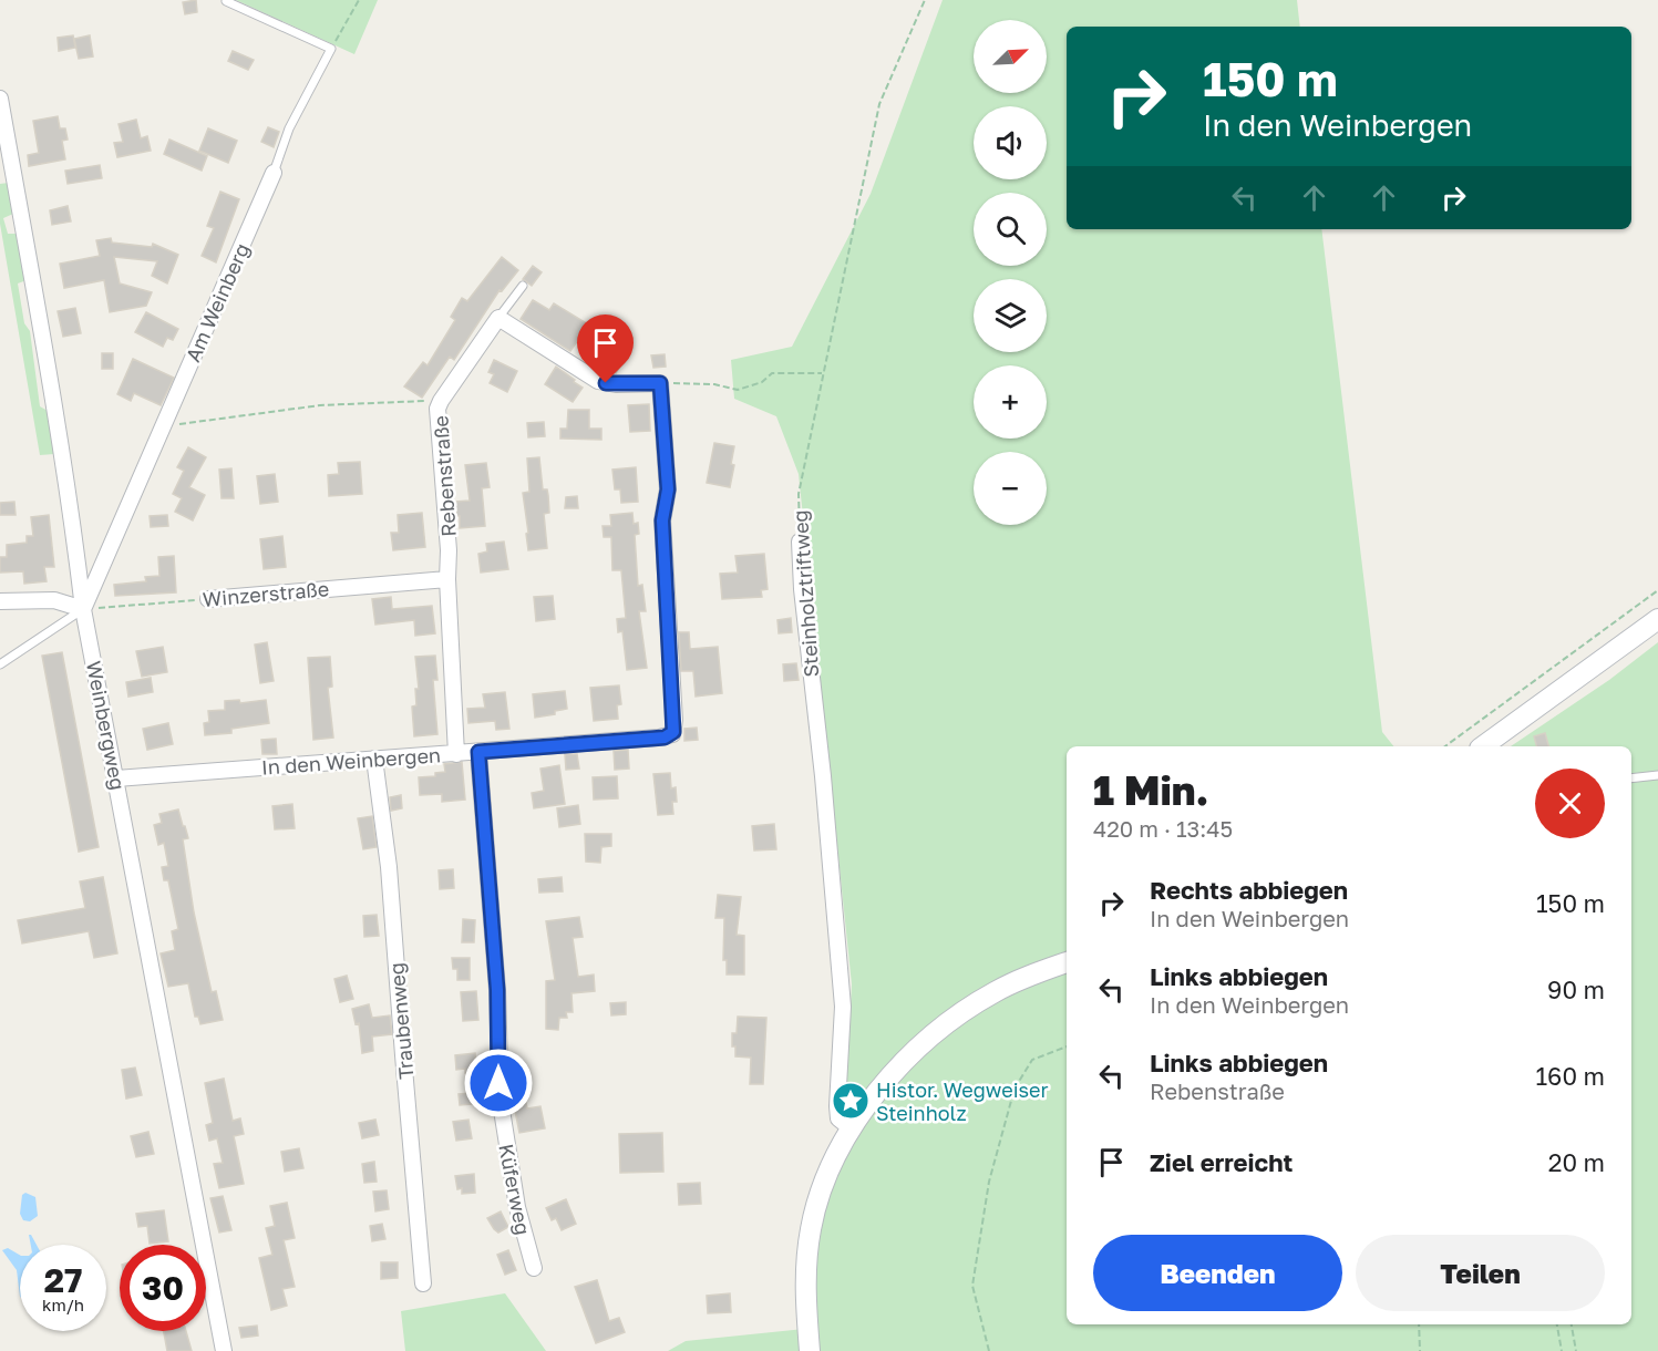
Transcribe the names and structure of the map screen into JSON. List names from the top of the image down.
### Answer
{
  "streets": {
    "street": [
      "Am Weinberg",
      "Rebenstraße",
      "Winzerstraße",
      "Steinholztriftweg",
      "Weinbergweg",
      "In den Weinbergen",
      "Traubenweg",
      "Küferweg"
    ]
  },
  "crossings": [
    ["Am Weinberg", "Winzerstraße"],
    ["Am Weinberg", "Weinbergweg"],
    ["Rebenstraße", "Winzerstraße"],
    ["Rebenstraße", "In den Weinbergen"],
    ["Winzerstraße", "Weinbergweg"],
    ["Weinbergweg", "In den Weinbergen"],
    ["In den Weinbergen", "Traubenweg"],
    ["In den Weinbergen", "Küferweg"]
  ],
  "places": {
    "place": ["Histor. Wegweiser Steinholz"]
  },
  "north": "top right",
  "page": {
    "map_buttons": ["+", "−"],
    "turn": ["150 m", "In den Weinbergen"],
    "heading": ["1 Min.", "420 m · 13:45"],
    "list": [
      {
        "name": "Rechts abbiegen",
        "note": "In den Weinbergen",
        "value": "150 m"
      },
      {
        "name": "Links abbiegen",
        "note": "In den Weinbergen",
        "value": "90 m"
      },
      {
        "name": "Links abbiegen",
        "note": "Rebenstraße",
        "value": "160 m"
      },
      {
        "name": "Ziel erreicht",
        "value": "20 m"
      }
    ],
    "buttons": ["Beenden", "Teilen"],
    "speed": "27 km/h",
    "limit": "30"
  }
}
